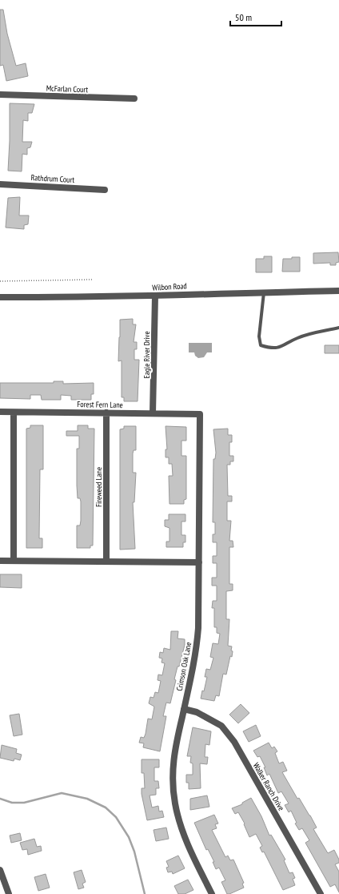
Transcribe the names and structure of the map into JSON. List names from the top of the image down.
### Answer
{
  "streets": {
    "street": [
      "McFarlan Court",
      "Rathdrum Court",
      "Wilbon Road",
      "Eagle River Drive",
      "Forest Fern Lane",
      "Fireweed Lane",
      "Crimson Oak Lane",
      "Walker Ranch Drive"
    ]
  },
  "crossings": [
    ["Wilbon Road", "Eagle River Drive"],
    ["Eagle River Drive", "Forest Fern Lane"],
    ["Forest Fern Lane", "Fireweed Lane"],
    ["Forest Fern Lane", "Crimson Oak Lane"],
    ["Crimson Oak Lane", "Walker Ranch Drive"]
  ],
  "scale_bar": "50 m"
}
